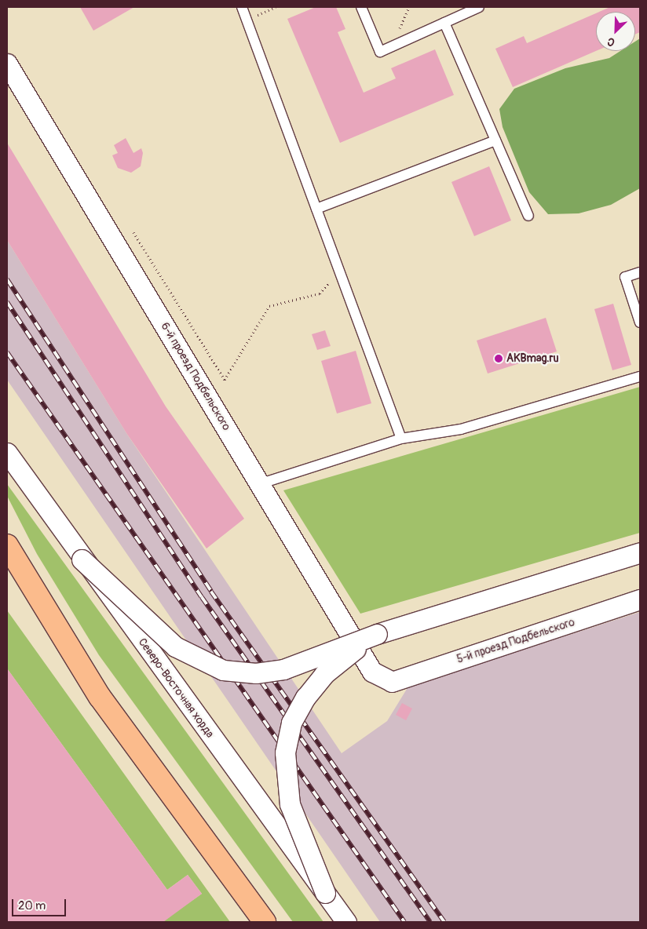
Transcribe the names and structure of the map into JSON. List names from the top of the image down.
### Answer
{
  "streets": {
    "street": ["6-й проезд Подбельского", "5-й проезд Подбельского", "Северо-Восточная хорда"]
  },
  "crossings": [
    ["6-й проезд Подбельского", "5-й проезд Подбельского"]
  ],
  "places": ["AKBmag.ru"],
  "scale_bar": "20 m",
  "north": "bottom left"
}
